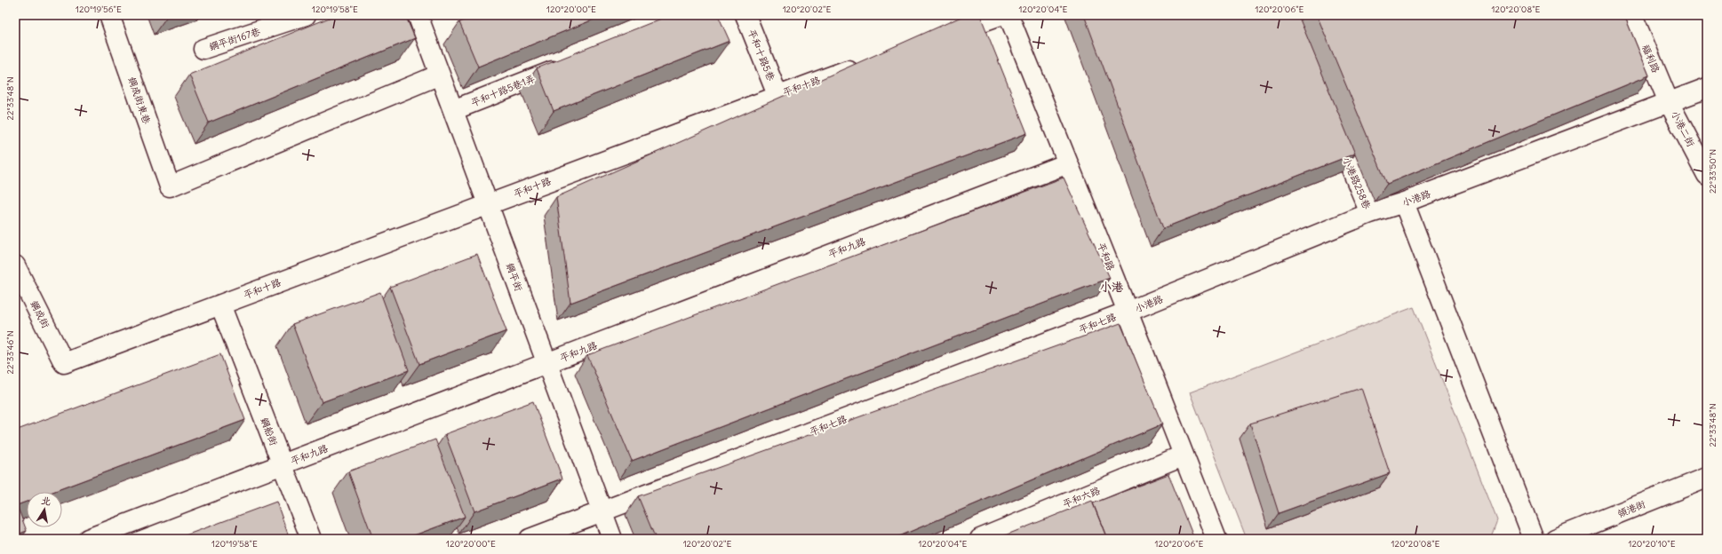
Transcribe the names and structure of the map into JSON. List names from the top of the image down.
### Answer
{
  "streets": {
    "street": [
      "鋼平街167巷",
      "平和十路5巷",
      "福利路",
      "平和十路",
      "平和十路5巷1弄",
      "鋼成街東巷",
      "小港二街",
      "小港路258巷",
      "小港路",
      "平和九路",
      "平和路",
      "鋼平街",
      "鋼成街",
      "平和七路",
      "鋼船街",
      "平和六路",
      "領港街"
    ]
  },
  "crossings": [
    ["平和十路5巷", "平和十路"],
    ["福利路", "小港二街"],
    ["福利路", "小港路"],
    ["平和十路", "鋼平街"],
    ["平和十路", "鋼成街"],
    ["平和十路", "鋼船街"],
    ["平和十路5巷1弄", "鋼平街"],
    ["鋼成街東巷", "鋼平街"],
    ["小港二街", "小港路"],
    ["小港路258巷", "小港路"],
    ["小港路", "平和路"],
    ["小港路", "平和七路"],
    ["平和九路", "平和路"],
    ["平和九路", "鋼平街"],
    ["平和九路", "鋼船街"],
    ["平和路", "平和七路"],
    ["平和路", "平和六路"],
    ["鋼平街", "平和七路"]
  ],
  "districts": ["小港"],
  "north": "top",
  "coordinates": [
    "120°19'56\"E",
    "120°19'58\"E",
    "120°20'00\"E",
    "120°20'02\"E",
    "120°20'04\"E",
    "120°20'06\"E",
    "120°20'08\"E",
    "22°33'48\"N",
    "22°33'50\"N",
    "22°33'46\"N",
    "120°20'10\"E"
  ]
}
